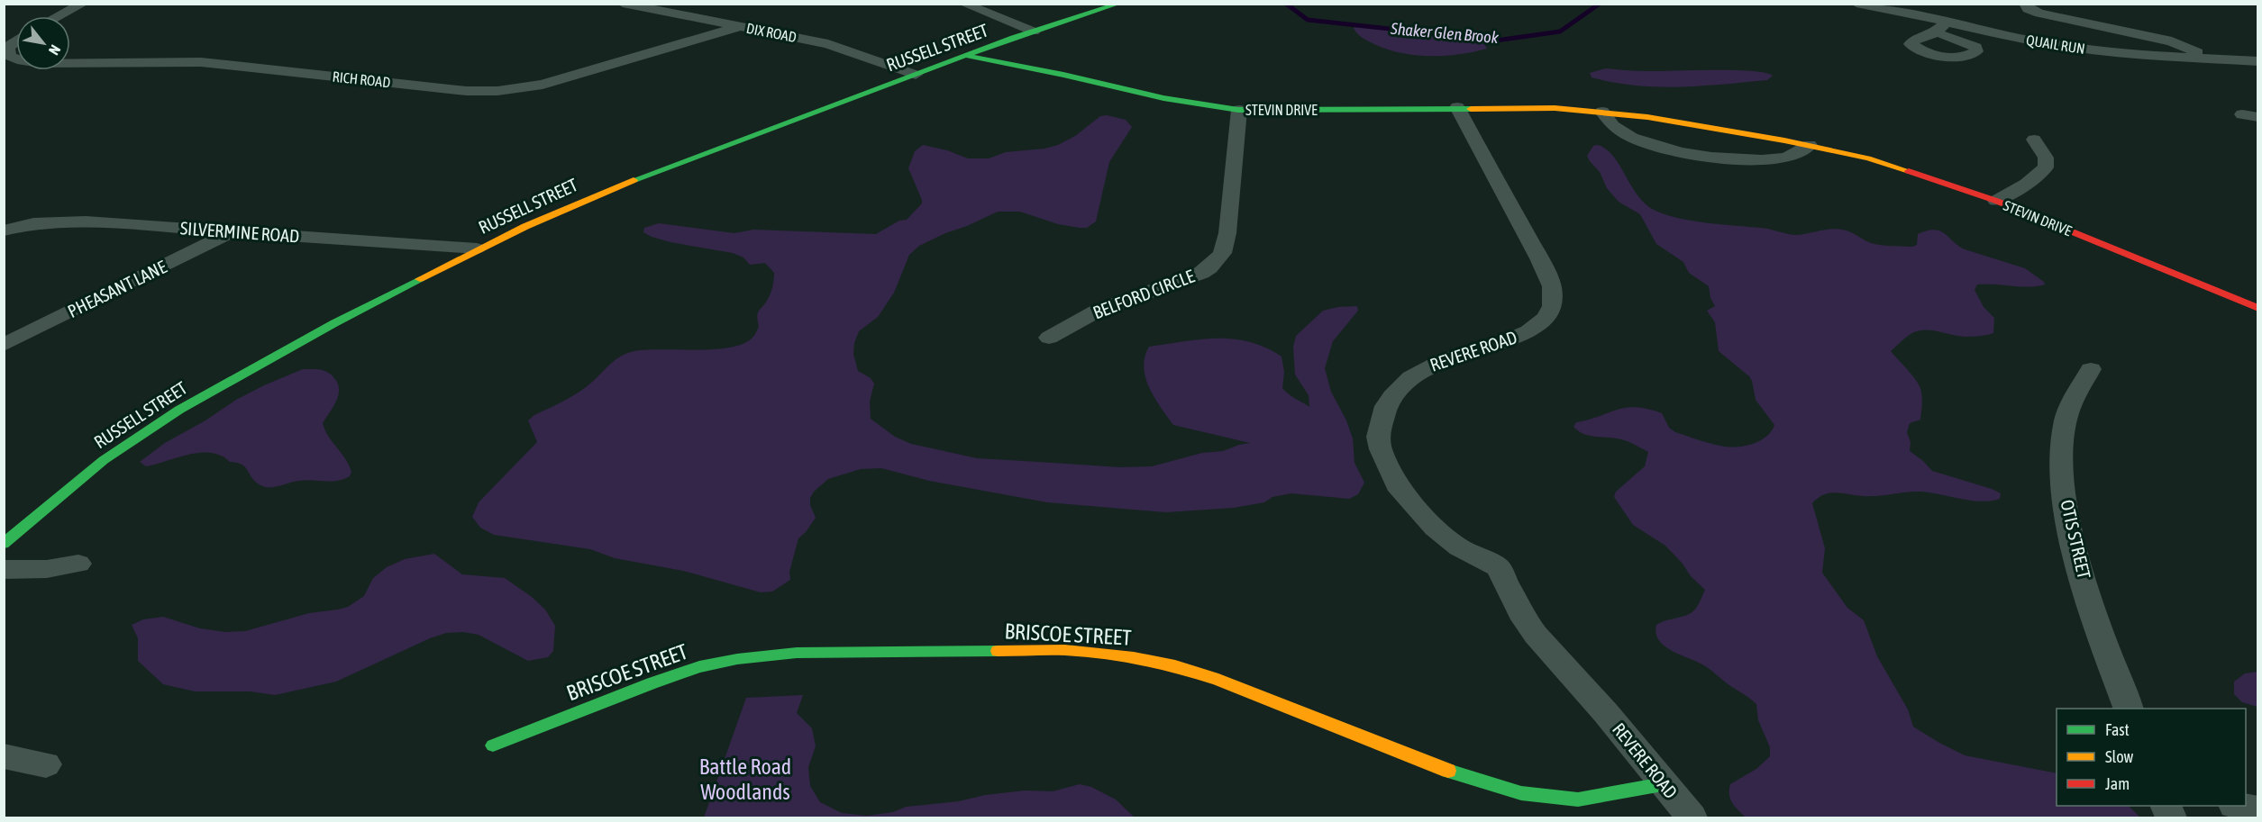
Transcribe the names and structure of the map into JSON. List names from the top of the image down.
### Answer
{
  "streets": {
    "street": [
      "DIX ROAD",
      "QUAIL RUN",
      "RUSSELL STREET",
      "RICH ROAD",
      "STEVIN DRIVE",
      "SILVERMINE ROAD",
      "PHEASANT LANE",
      "BELFORD CIRCLE",
      "REVERE ROAD",
      "OTIS STREET",
      "BRISCOE STREET"
    ]
  },
  "crossings": [
    ["DIX ROAD", "RUSSELL STREET"],
    ["DIX ROAD", "RICH ROAD"],
    ["RUSSELL STREET", "STEVIN DRIVE"],
    ["RUSSELL STREET", "SILVERMINE ROAD"],
    ["STEVIN DRIVE", "BELFORD CIRCLE"],
    ["STEVIN DRIVE", "REVERE ROAD"],
    ["SILVERMINE ROAD", "PHEASANT LANE"],
    ["REVERE ROAD", "BRISCOE STREET"]
  ],
  "water": ["Shaker Glen Brook"],
  "parks": ["Battle Road Woodlands"],
  "legend": ["Fast", "Slow", "Jam"],
  "north": "bottom right"
}
